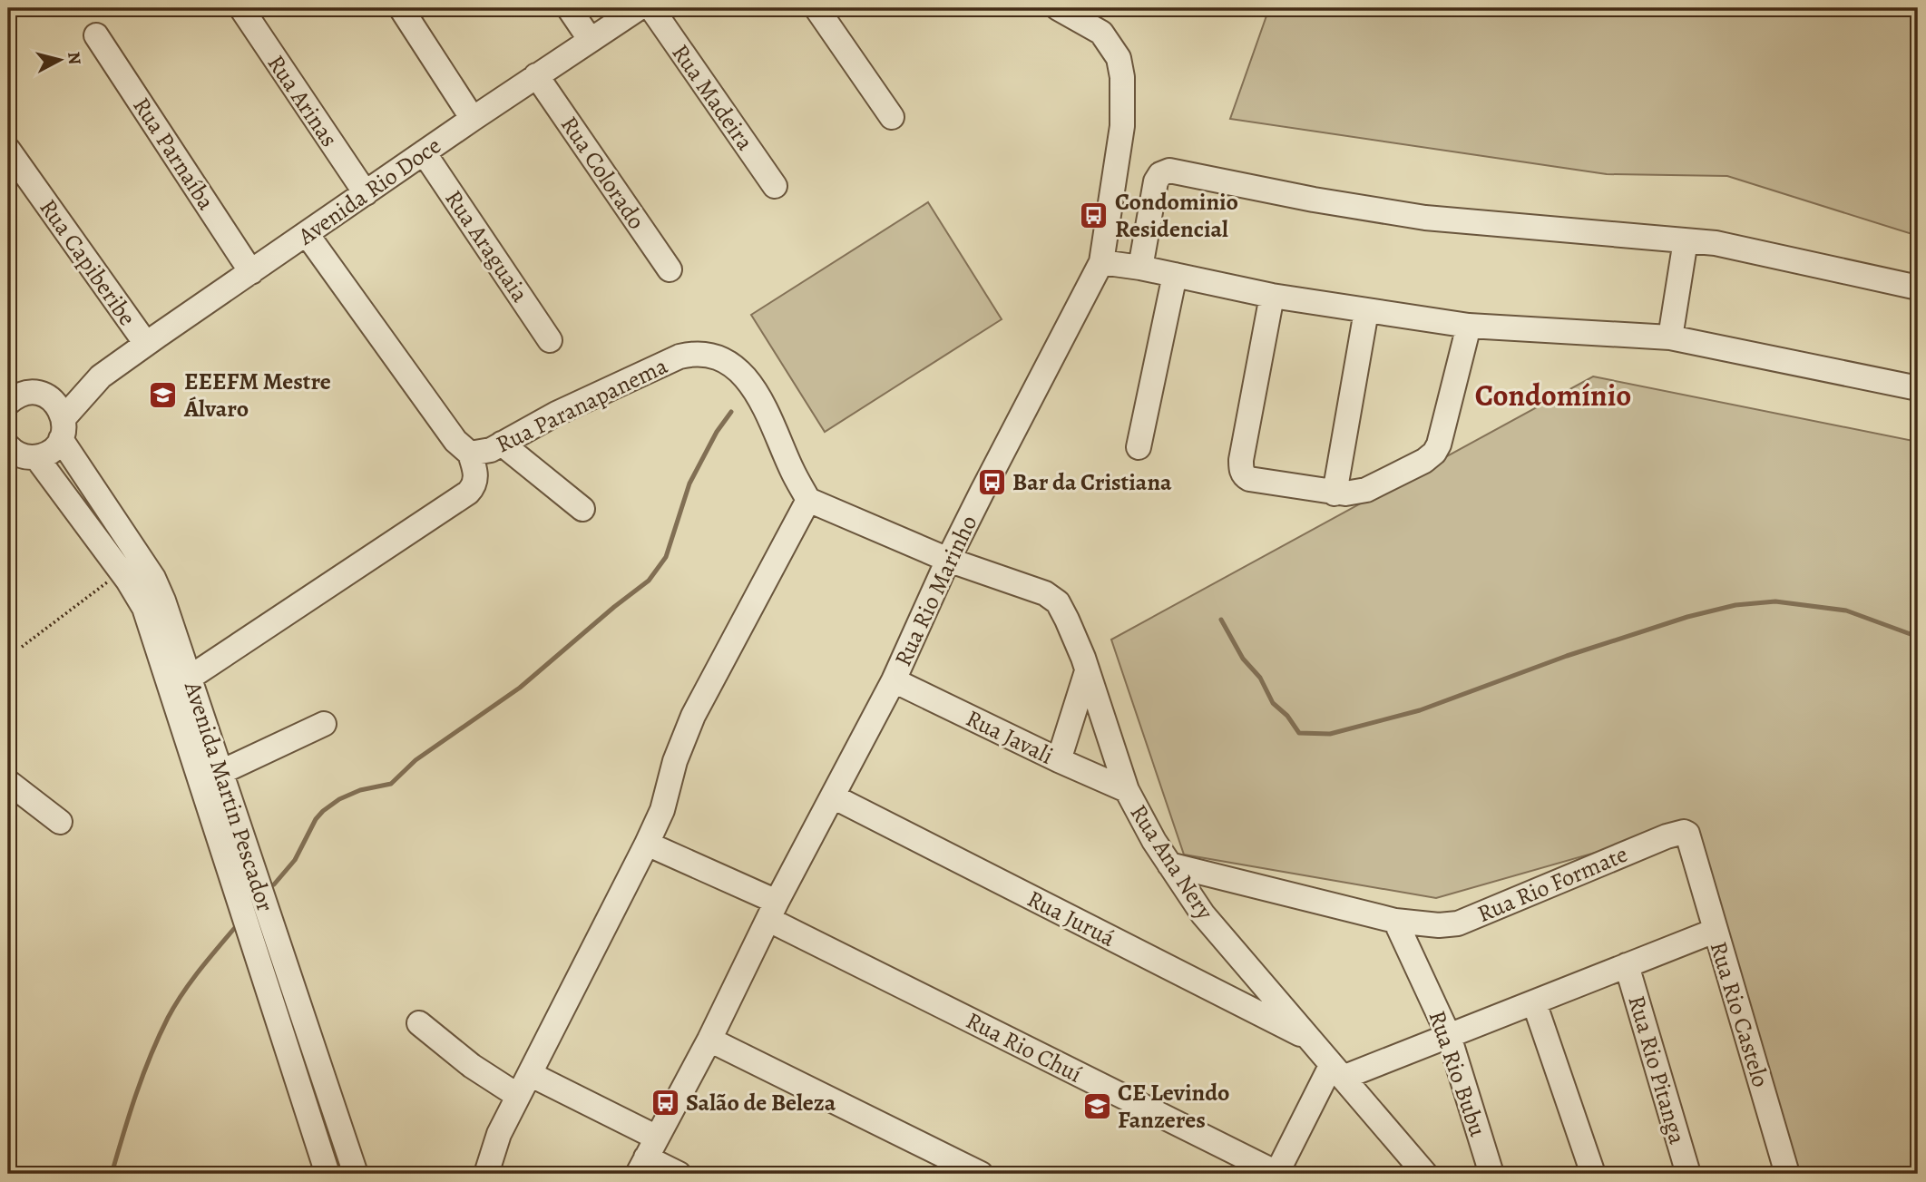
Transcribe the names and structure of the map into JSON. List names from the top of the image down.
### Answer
{
  "streets": {
    "street": [
      "Rua Madeira",
      "Rua Arinas",
      "Rua Parnaíba",
      "Rua Colorado",
      "Avenida Rio Doce",
      "Rua Araguaia",
      "Rua Capiberibe",
      "Rua Paranapanema",
      "Rua Rio Marinho",
      "Rua Javali",
      "Avenida Martin Pescador",
      "Rua Ana Nery",
      "Rua Rio Formate",
      "Rua Juruá",
      "Rua Rio Castelo",
      "Rua Rio Chuí",
      "Rua Rio Pitanga",
      "Rua Rio Bubu"
    ]
  },
  "crossings": [
    ["Rua Arinas", "Avenida Rio Doce"],
    ["Rua Parnaíba", "Avenida Rio Doce"],
    ["Rua Colorado", "Avenida Rio Doce"],
    ["Avenida Rio Doce", "Rua Araguaia"],
    ["Avenida Rio Doce", "Rua Capiberibe"],
    ["Avenida Rio Doce", "Rua Paranapanema"],
    ["Avenida Rio Doce", "Avenida Martin Pescador"],
    ["Rua Paranapanema", "Rua Ana Nery"],
    ["Rua Rio Marinho", "Rua Javali"],
    ["Rua Rio Marinho", "Rua Ana Nery"],
    ["Rua Rio Marinho", "Rua Juruá"],
    ["Rua Rio Marinho", "Rua Rio Chuí"],
    ["Rua Javali", "Rua Ana Nery"],
    ["Rua Ana Nery", "Rua Juruá"],
    ["Rua Rio Formate", "Rua Rio Castelo"],
    ["Rua Rio Formate", "Rua Rio Bubu"]
  ],
  "districts": ["Condomínio"],
  "places": {
    "bus stop": ["Condominio Residencial", "Bar da Cristiana", "Salão de Beleza"],
    "school or university": ["EEEFM Mestre Álvaro", "CE Levindo Fanzeres"]
  },
  "north": "right"
}
